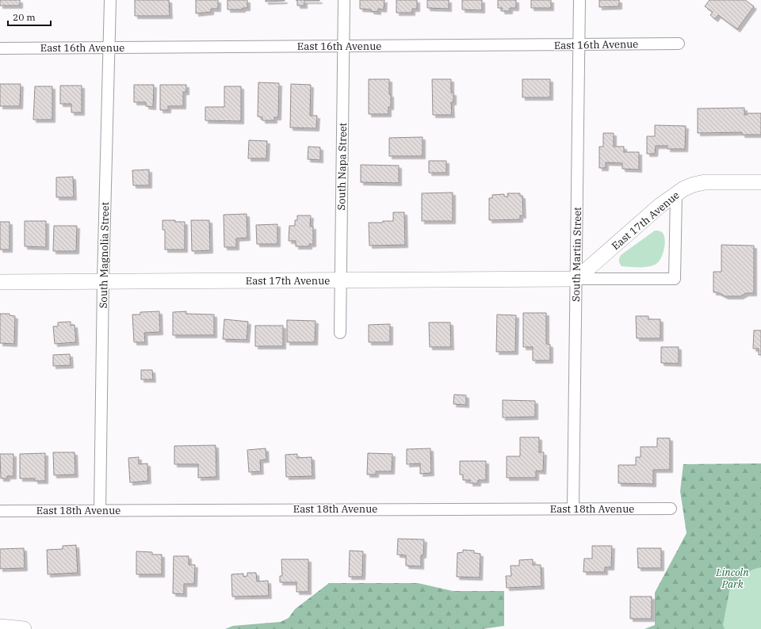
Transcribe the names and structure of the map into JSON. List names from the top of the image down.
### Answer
{
  "streets": {
    "street": [
      "East 16th Avenue",
      "South Napa Street",
      "East 17th Avenue",
      "South Martin Street",
      "South Magnolia Street",
      "East 18th Avenue"
    ]
  },
  "crossings": [
    ["East 16th Avenue", "South Napa Street"],
    ["East 16th Avenue", "South Martin Street"],
    ["East 16th Avenue", "South Magnolia Street"],
    ["South Napa Street", "East 17th Avenue"],
    ["East 17th Avenue", "South Martin Street"],
    ["East 17th Avenue", "South Magnolia Street"],
    ["South Martin Street", "East 18th Avenue"],
    ["South Magnolia Street", "East 18th Avenue"]
  ],
  "parks": ["Lincoln Park"],
  "scale_bar": "20 m"
}
